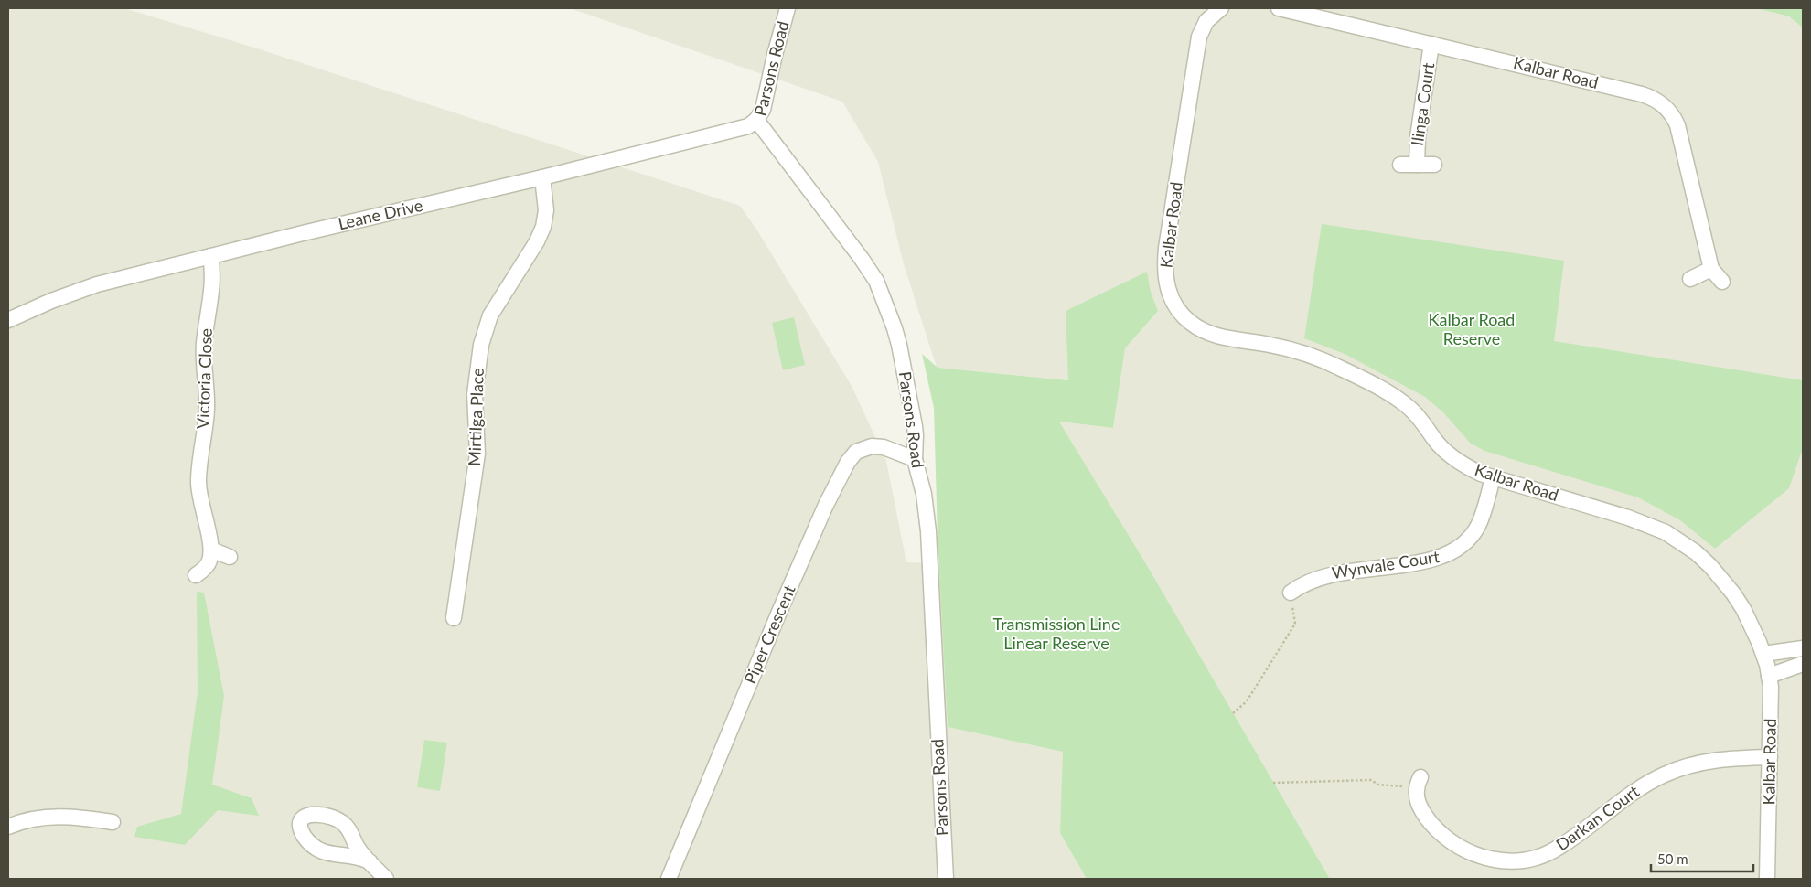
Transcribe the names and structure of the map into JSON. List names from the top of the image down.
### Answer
{
  "streets": {
    "street": [
      "Parsons Road",
      "Kalbar Road",
      "Ilinga Court",
      "Leane Drive",
      "Victoria Close",
      "Mirtilga Place",
      "Wynvale Court",
      "Piper Crescent",
      "Darkan Court"
    ]
  },
  "crossings": [
    ["Parsons Road", "Leane Drive"],
    ["Parsons Road", "Piper Crescent"],
    ["Kalbar Road", "Ilinga Court"],
    ["Kalbar Road", "Wynvale Court"],
    ["Kalbar Road", "Darkan Court"],
    ["Leane Drive", "Victoria Close"],
    ["Leane Drive", "Mirtilga Place"]
  ],
  "parks": ["Kalbar Road Reserve", "Transmission Line Linear Reserve"],
  "scale_bar": "50 m"
}
